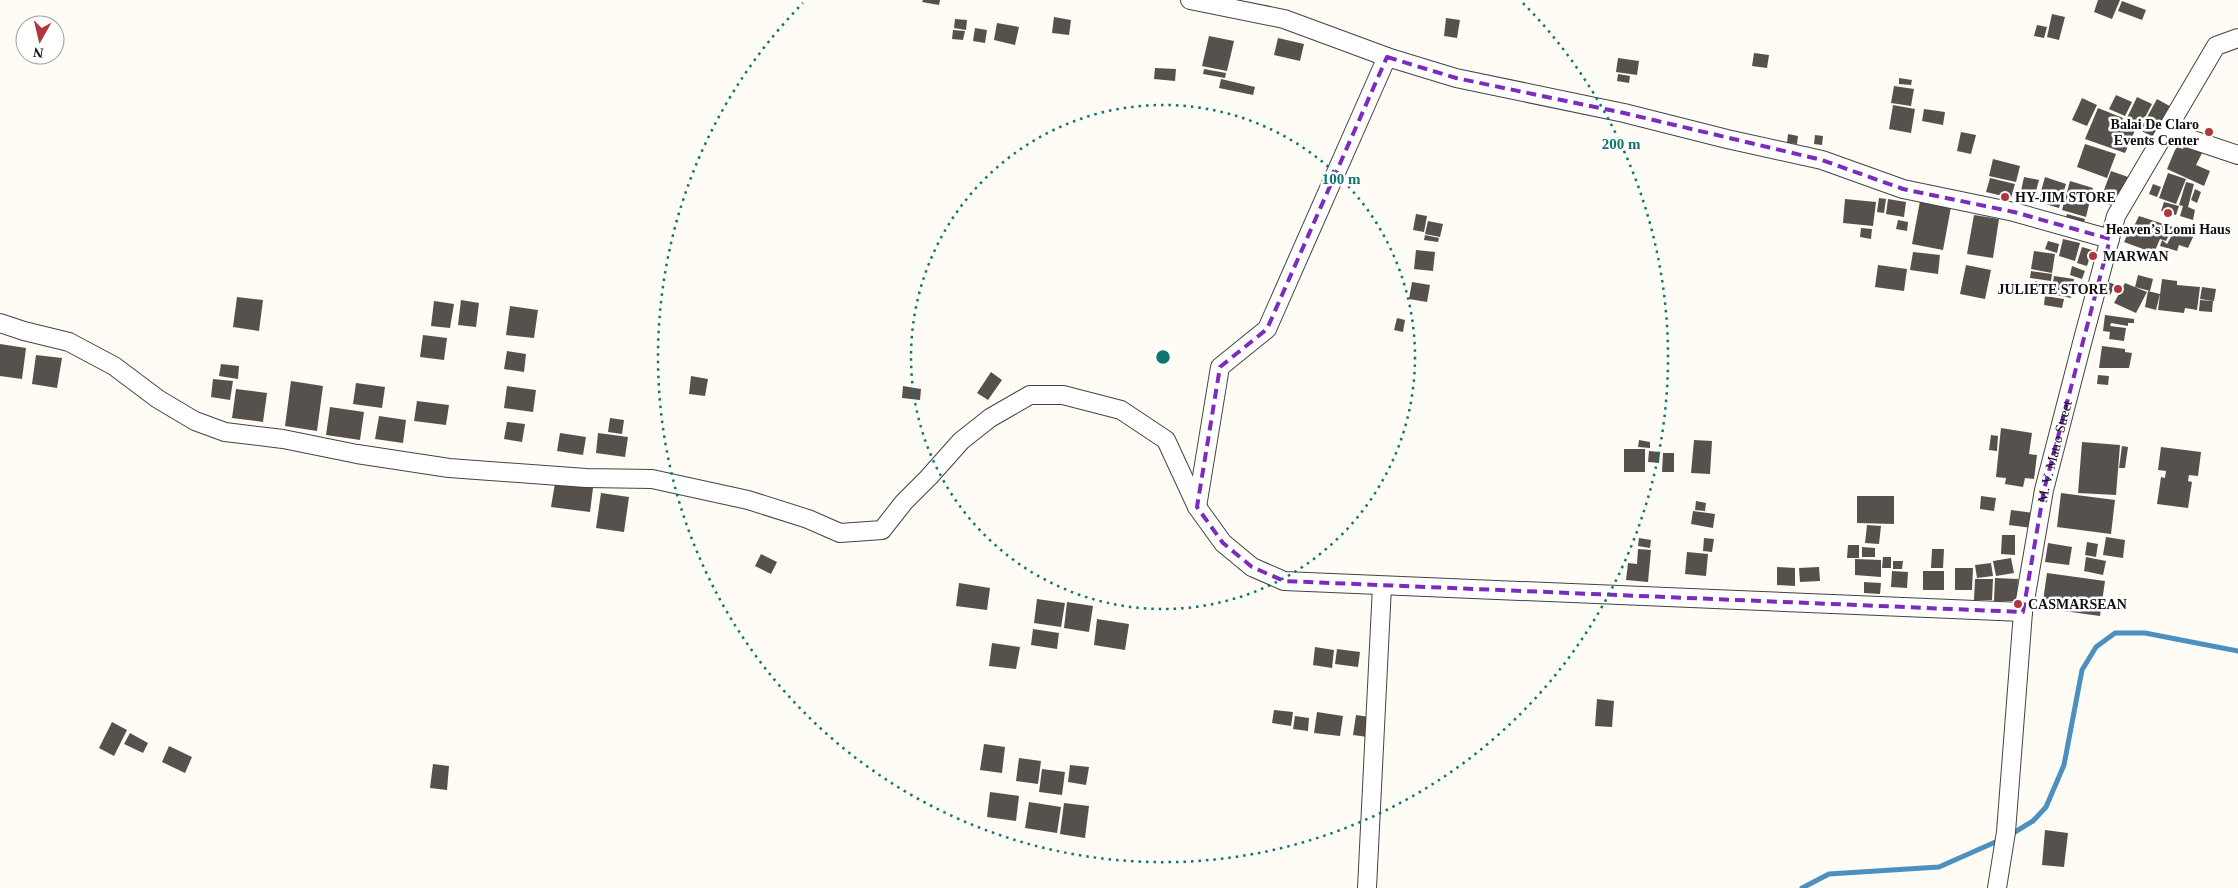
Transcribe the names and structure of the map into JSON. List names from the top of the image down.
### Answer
{
  "streets": {
    "street": ["M. V. Matro Street"]
  },
  "places": [
    "Balai De Claro Events Center",
    "HY-JIM STORE",
    "Heaven’s Lomi Haus",
    "MARWAN",
    "JULIETE STORE",
    "CASMARSEAN"
  ],
  "north": "bottom",
  "rings": ["200 m", "100 m"]
}
